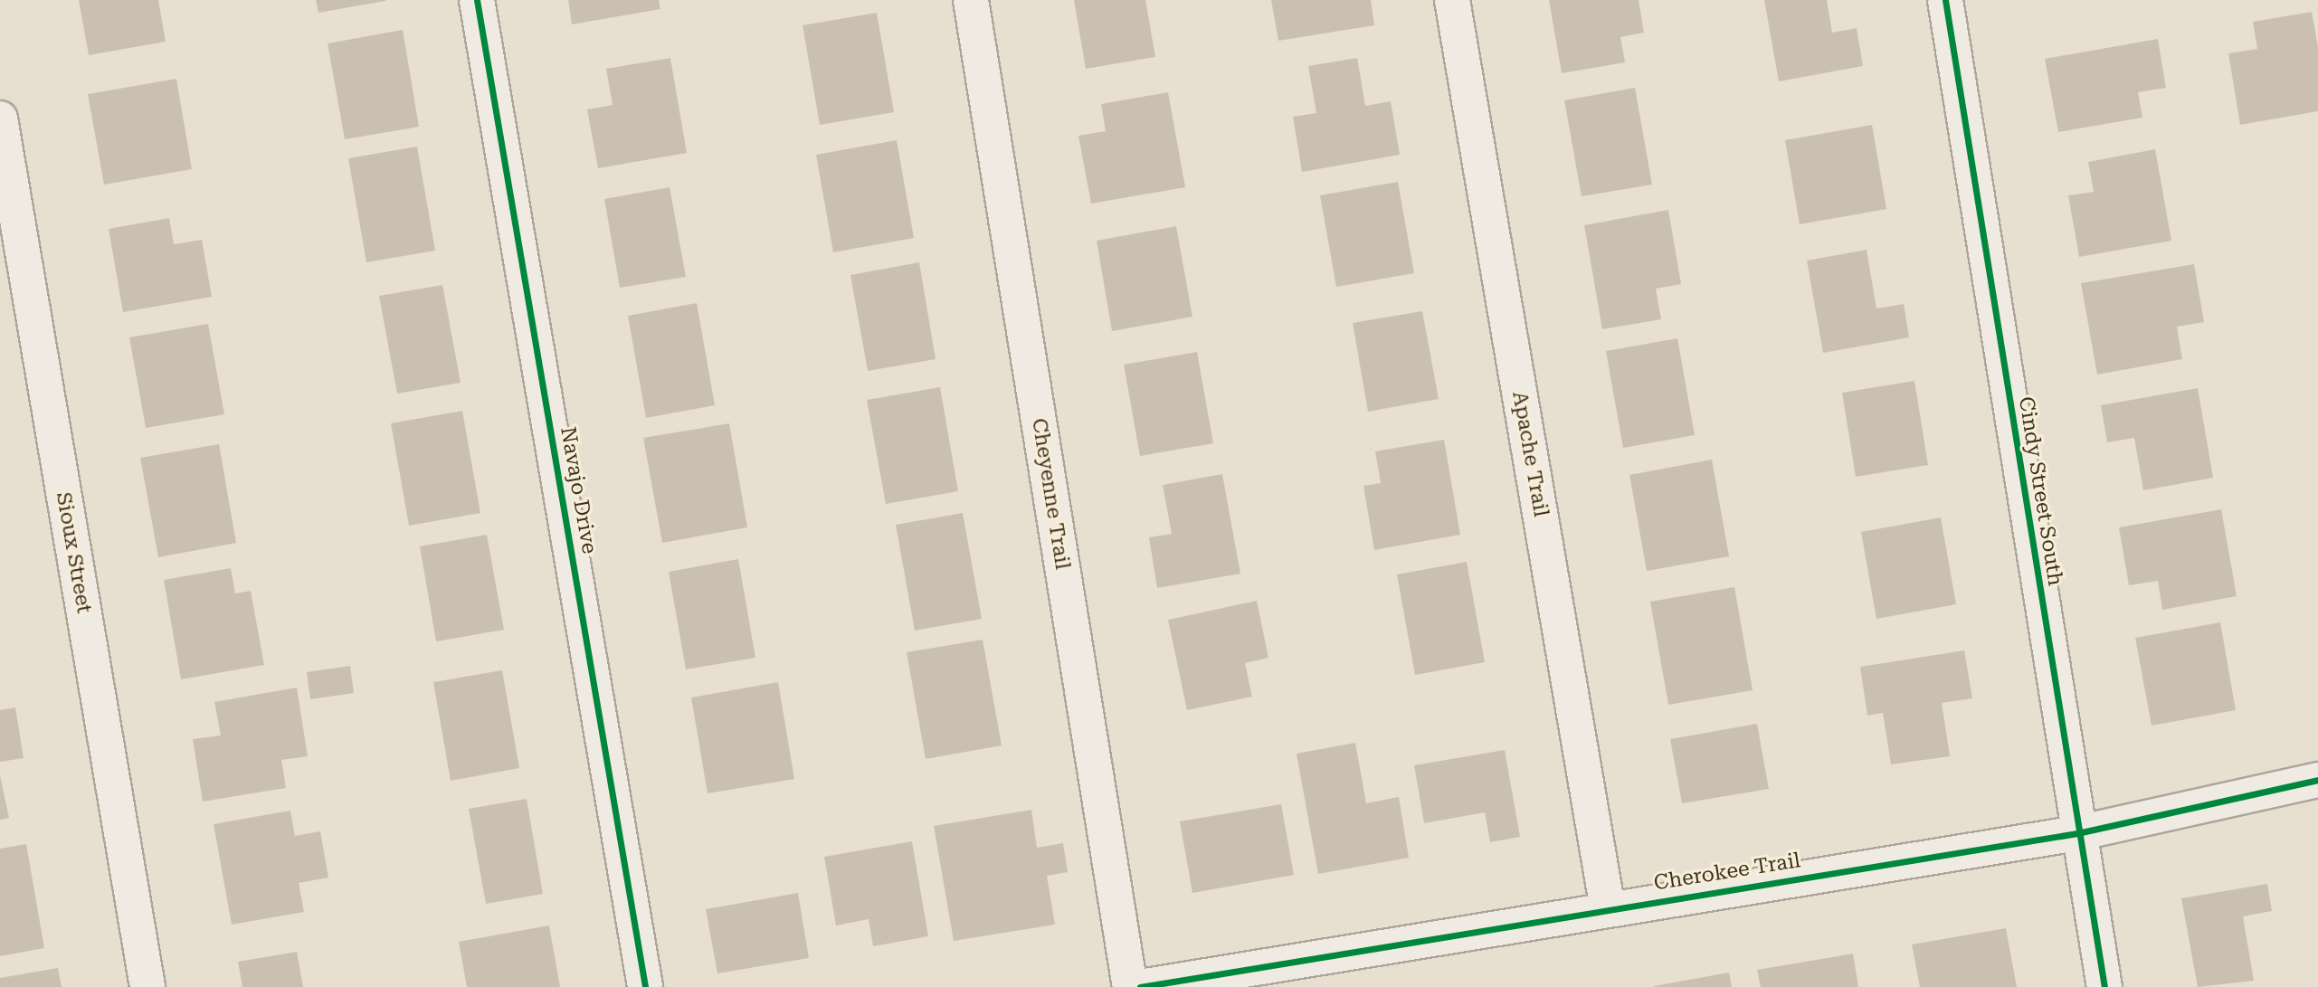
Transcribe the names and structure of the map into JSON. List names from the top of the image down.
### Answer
{
  "streets": {
    "street": [
      "Apache Trail",
      "Navajo Drive",
      "Cindy Street South",
      "Cheyenne Trail",
      "Sioux Street",
      "Cherokee Trail"
    ]
  },
  "crossings": [
    ["Apache Trail", "Cherokee Trail"],
    ["Cindy Street South", "Cherokee Trail"]
  ]
}
